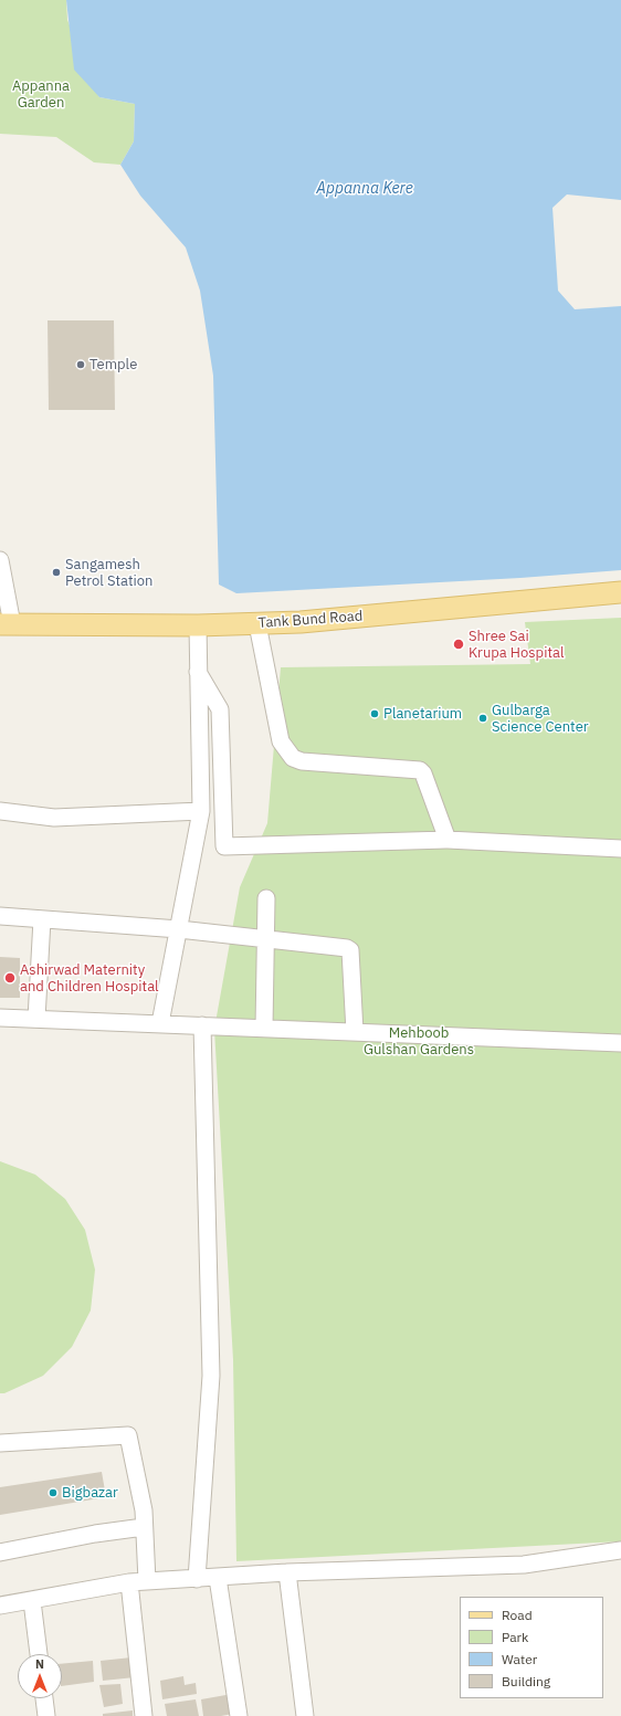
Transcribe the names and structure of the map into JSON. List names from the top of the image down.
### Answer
{
  "streets": {
    "main road": ["Tank Bund Road"]
  },
  "water": ["Appanna Kere"],
  "parks": ["Appanna Garden", "Mehboob Gulshan Gardens"],
  "places": [
    "Temple",
    "Sangamesh Petrol Station",
    "Shree Sai Krupa Hospital",
    "Planetarium",
    "Gulbarga Science Center",
    "Ashirwad Maternity and Children Hospital",
    "Bigbazar"
  ],
  "legend": [
    "Road",
    "Park",
    "Water",
    "Building"
  ],
  "north": "top"
}
